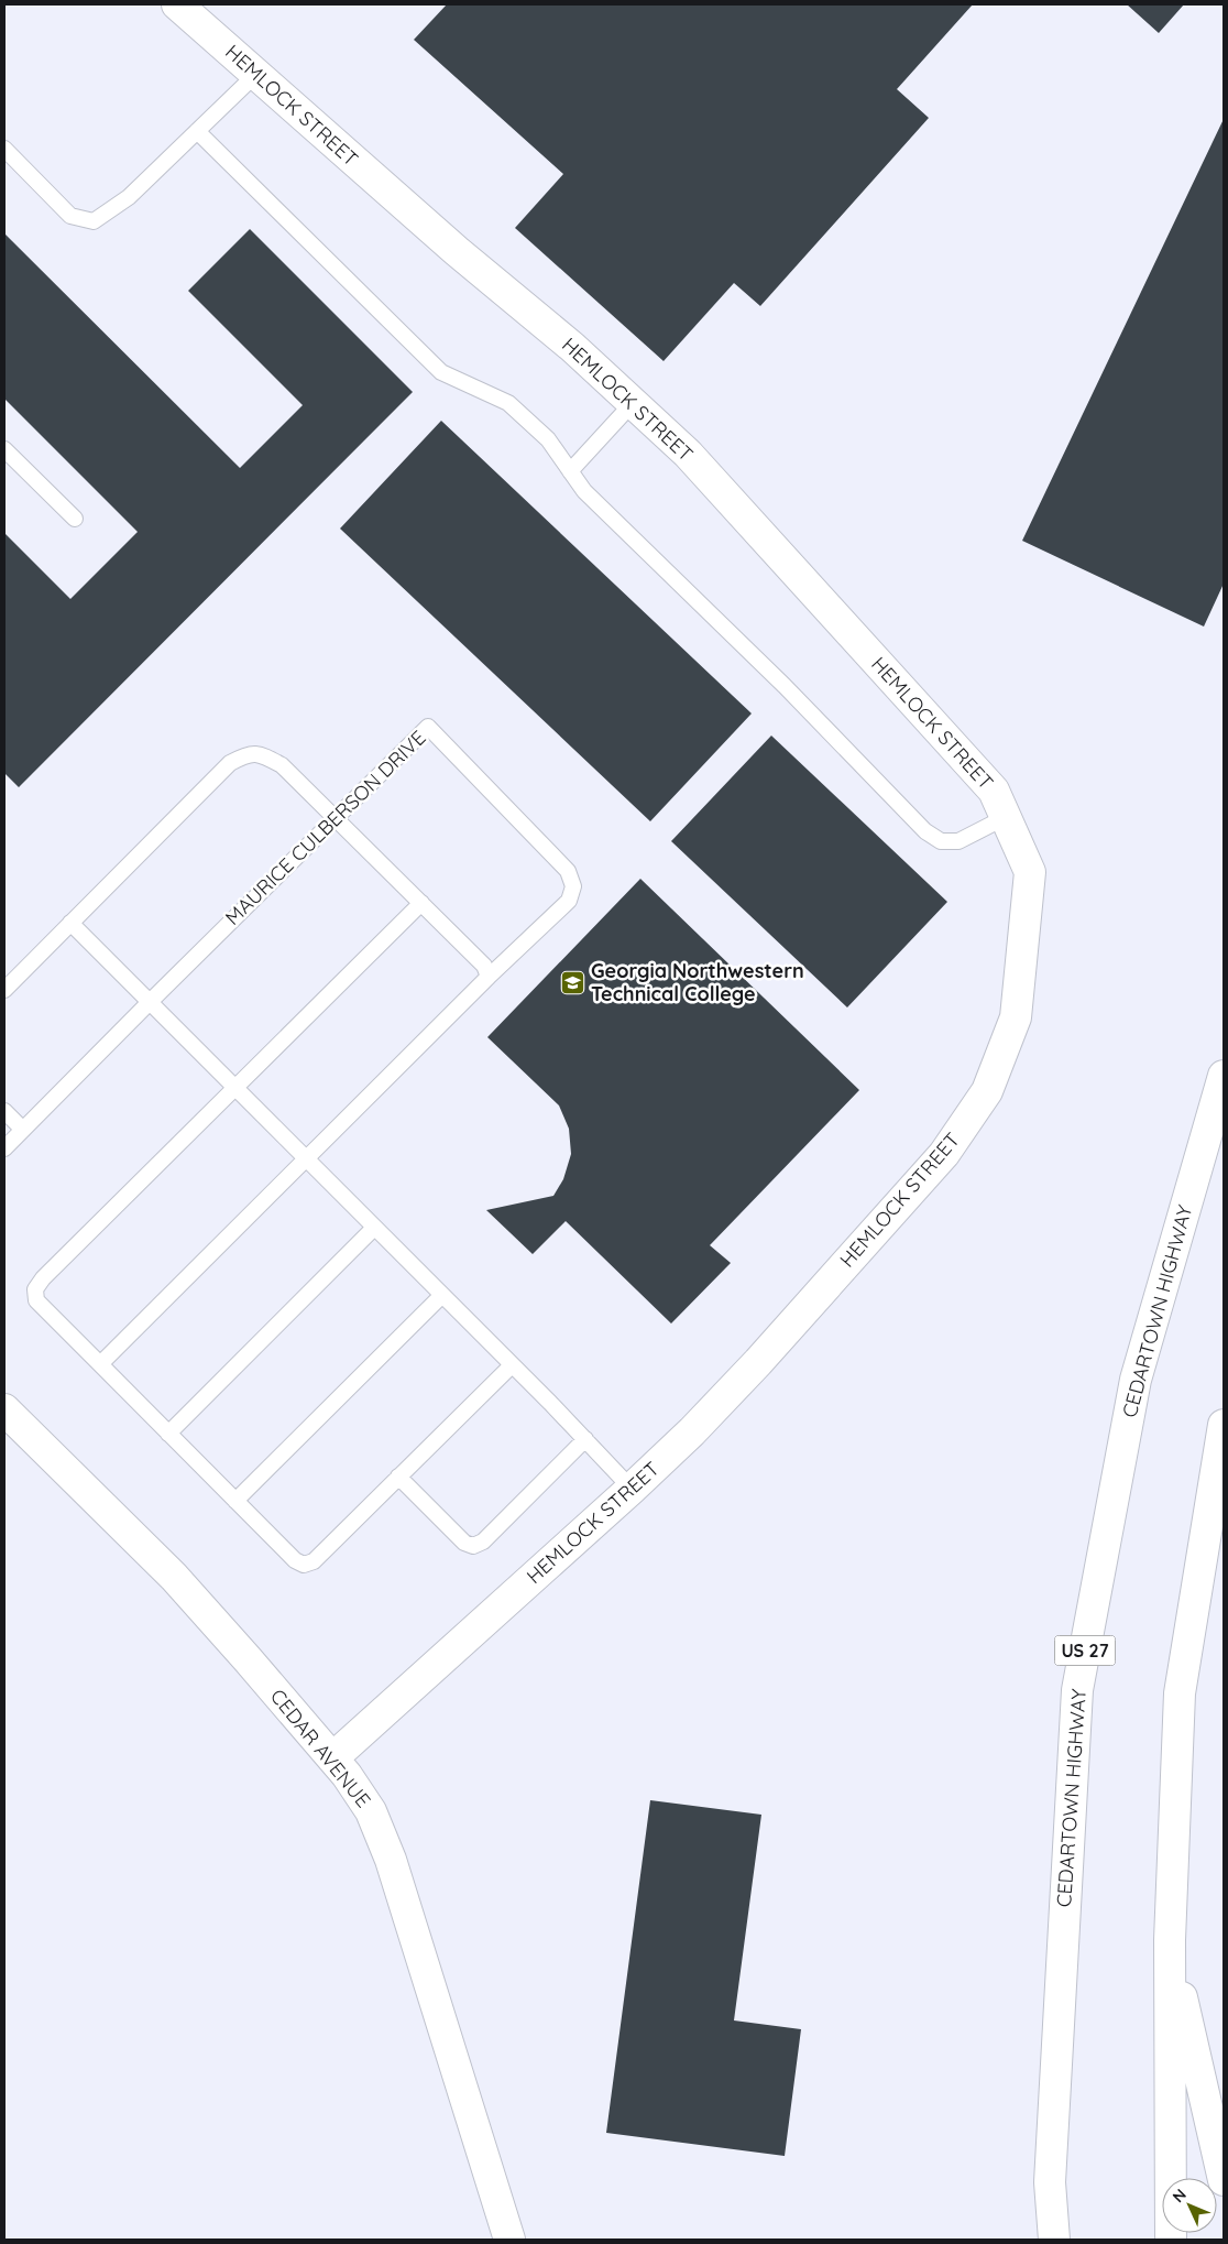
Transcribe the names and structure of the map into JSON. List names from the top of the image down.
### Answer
{
  "streets": {
    "main road": [
      "HEMLOCK STREET",
      "CEDARTOWN HIGHWAY",
      "US 27",
      "CEDAR AVENUE"
    ],
    "lane": ["MAURICE CULBERSON DRIVE"]
  },
  "crossings": [
    ["HEMLOCK STREET", "CEDAR AVENUE"]
  ],
  "places": {
    "school or university": ["Georgia Northwestern Technical College"]
  },
  "north": "top left"
}
